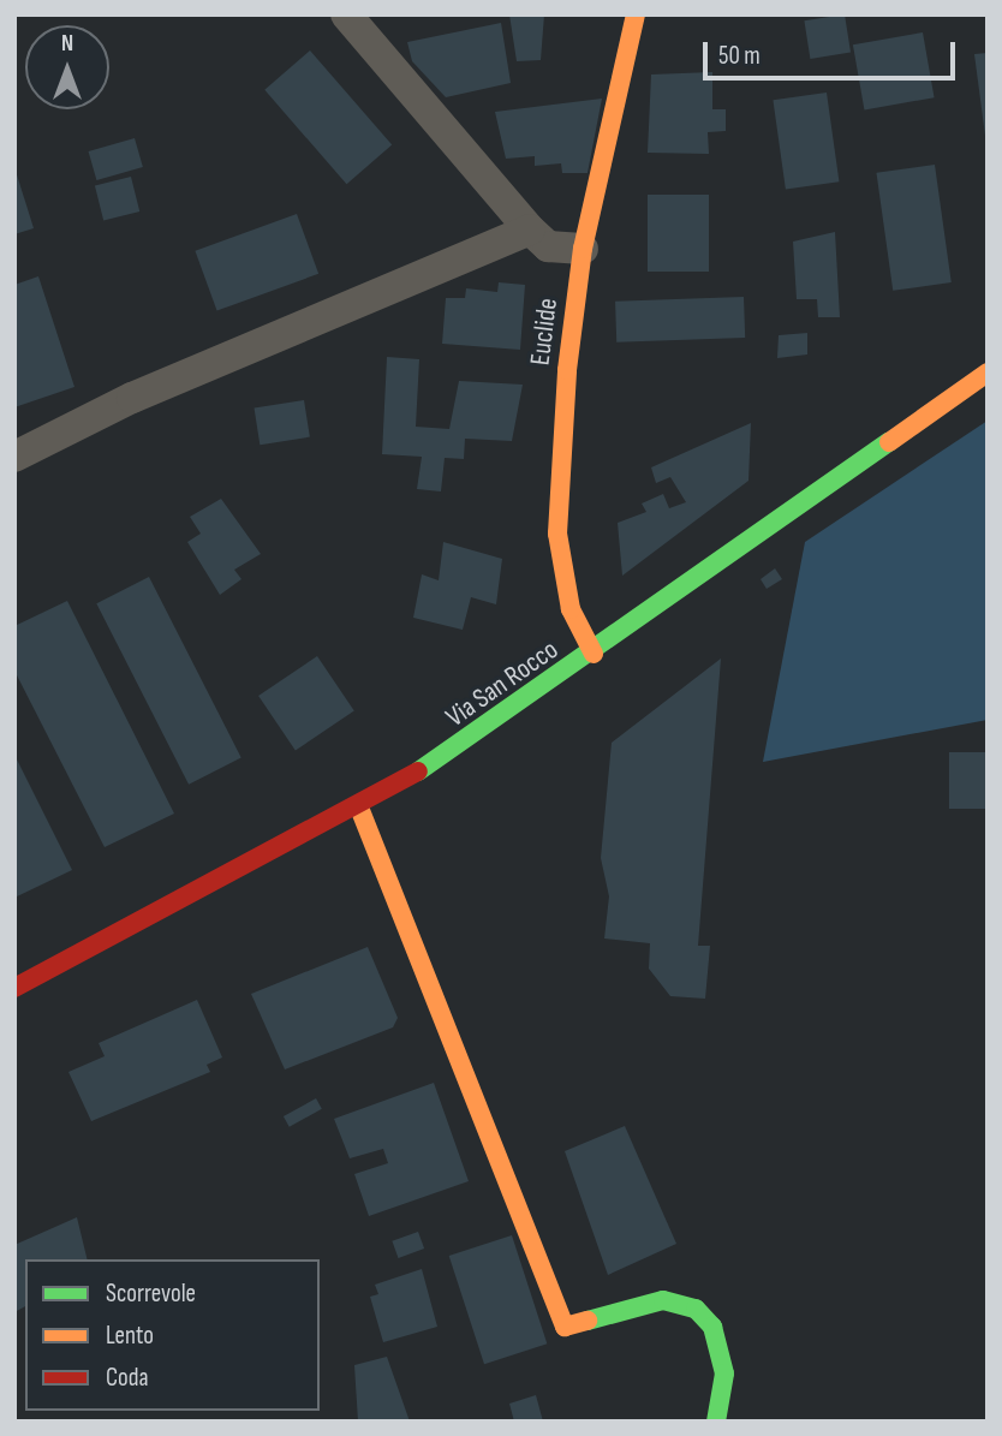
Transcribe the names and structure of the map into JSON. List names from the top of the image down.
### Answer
{
  "streets": {
    "street": ["Euclide", "Via San Rocco"]
  },
  "crossings": [
    ["Euclide", "Via San Rocco"]
  ],
  "legend": ["Scorrevole", "Lento", "Coda"],
  "scale_bar": "50 m",
  "north": "top"
}
